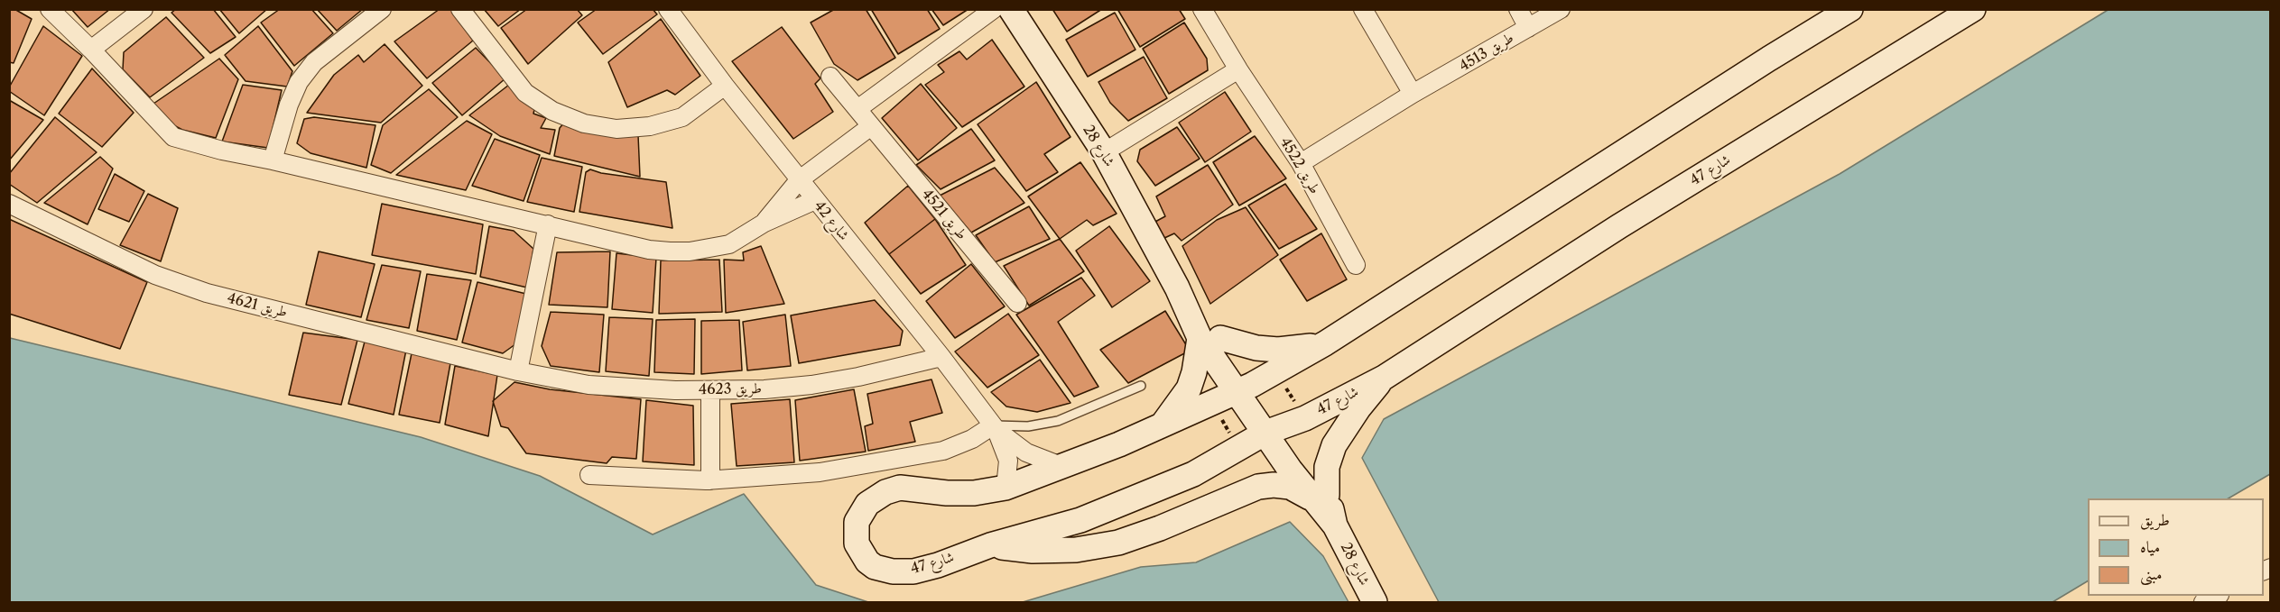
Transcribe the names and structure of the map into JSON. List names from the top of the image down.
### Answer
{
  "streets": {
    "street": [
      "طريق 4513",
      "شارع 28",
      "طريق 4522",
      "شارع 47",
      "طريق 4521",
      "شارع 42",
      "طريق 4621",
      "طريق 4623"
    ]
  },
  "crossings": [
    ["طريق 4513", "طريق 4522"],
    ["شارع 28", "شارع 47"],
    ["شارع 47", "شارع 42"],
    ["شارع 42", "طريق 4623"],
    ["طريق 4621", "طريق 4623"]
  ],
  "legend": ["طريق", "مياه", "مبنى"]
}
